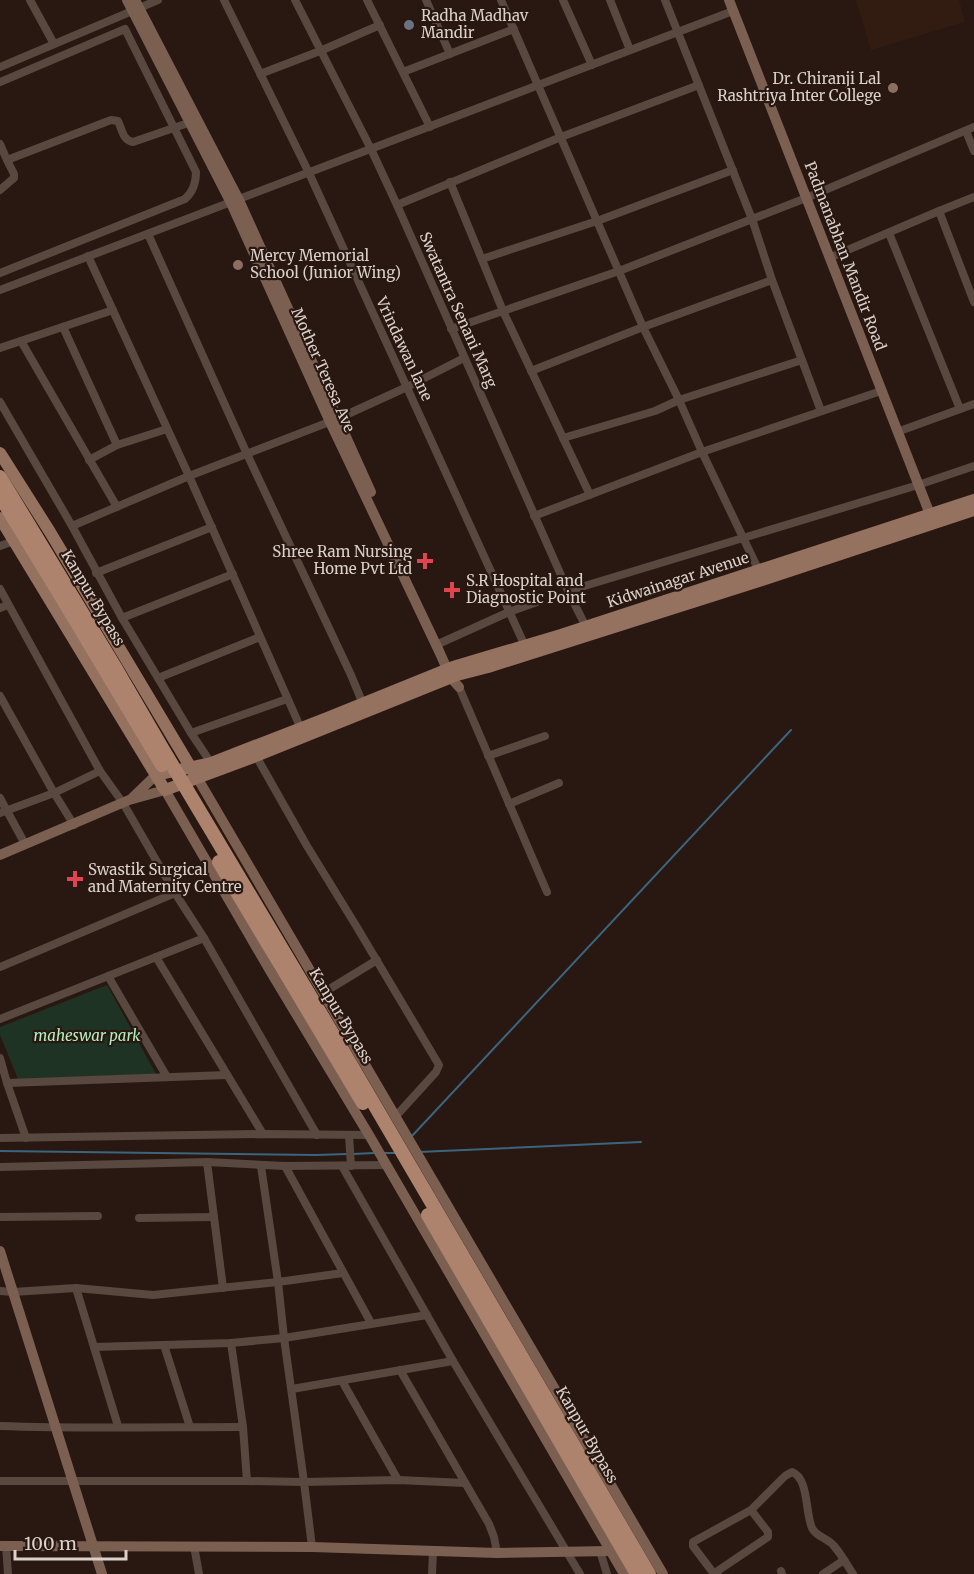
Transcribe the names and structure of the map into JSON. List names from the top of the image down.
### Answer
{
  "streets": {
    "highway": ["Kanpur Bypass"],
    "main road": ["Kidwainagar Avenue"],
    "street": ["Padmanabhan Mandir Road", "Swatantra Senani Marg", "Vrindawan lane"]
  },
  "crossings": [
    ["Padmanabhan Mandir Road", "Kidwainagar Avenue"],
    ["Swatantra Senani Marg", "Kidwainagar Avenue"],
    ["Vrindawan lane", "Kidwainagar Avenue"]
  ],
  "parks": ["maheswar park"],
  "places": {
    "other": ["Radha Madhav Mandir", "Dr. Chiranji Lal Rashtriya Inter College", "Mercy Memorial School (Junior Wing)"],
    "health": ["Shree Ram Nursing Home Pvt Ltd", "S.R Hospital and Diagnostic Point", "Swastik Surgical and Maternity Centre"]
  },
  "scale_bar": "100 m"
}
